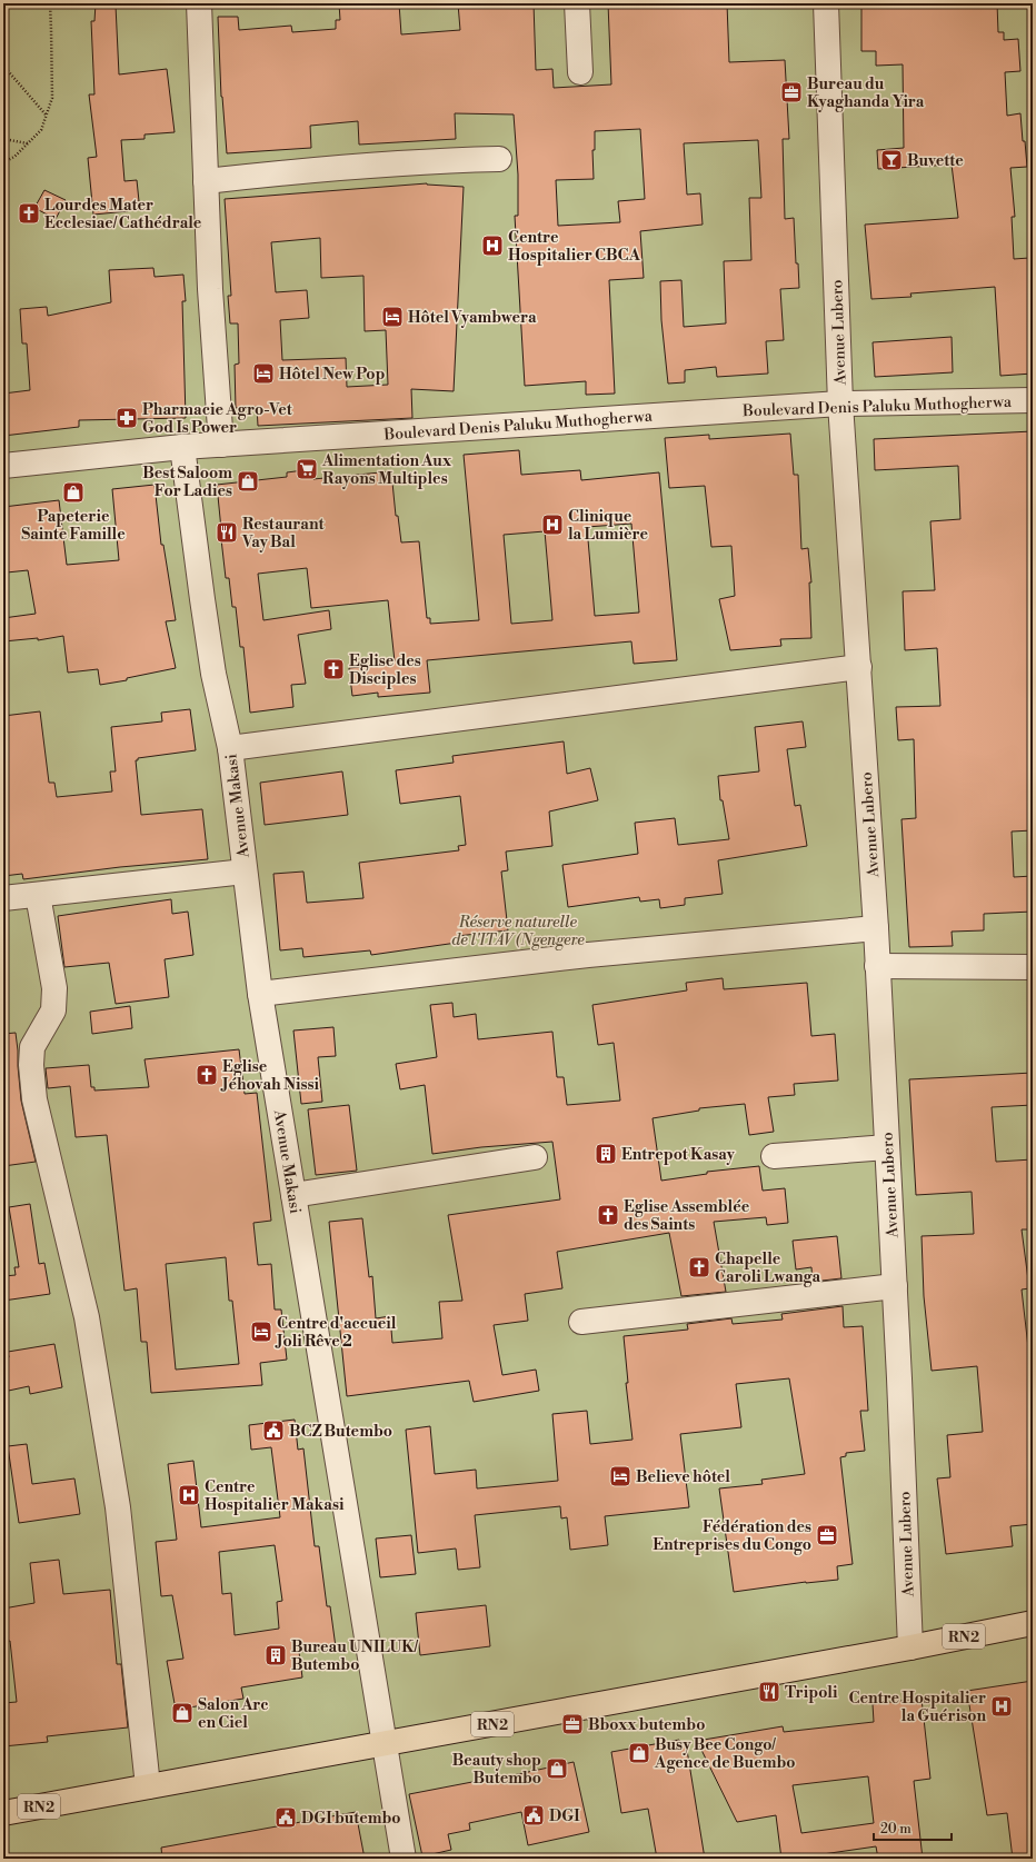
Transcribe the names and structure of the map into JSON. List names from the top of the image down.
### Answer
{
  "streets": {
    "highway": ["RN2"],
    "street": ["Avenue Lubero", "Boulevard Denis Paluku Muthogherwa", "Avenue Makasi"]
  },
  "crossings": [
    ["Avenue Lubero", "Boulevard Denis Paluku Muthogherwa"],
    ["Avenue Lubero", "RN2"],
    ["Boulevard Denis Paluku Muthogherwa", "Avenue Makasi"],
    ["Avenue Makasi", "RN2"]
  ],
  "parks": ["Réserve naturelle de l'ITAV (Ngengere"],
  "places": {
    "office": ["Bureau du Kyaghanda Yira", "Fédération des Entreprises du Congo", "Bboxx butembo"],
    "bar": ["Buvette"],
    "church": [
      "Lourdes Mater Ecclesiae/ Cathédrale",
      "Eglise des Disciples",
      "Eglise Jéhovah Nissi",
      "Eglise Assemblée des Saints",
      "Chapelle Caroli Lwanga"
    ],
    "hospital": [
      "Centre Hospitalier CBCA",
      "Clinique la Lumière",
      "Centre Hospitalier Makasi",
      "Centre Hospitalier la Guérison"
    ],
    "hotel": [
      "Hôtel Vyambwera",
      "Hôtel New Pop",
      "Centre d'accueil Joli Rêve 2",
      "Believe hôtel"
    ],
    "pharmacy": ["Pharmacie Agro-Vet God Is Power"],
    "supermarket": ["Alimentation Aux Rayons Multiples"],
    "shop": [
      "Best Saloom For Ladies",
      "Papeterie Sainte Famille",
      "Salon Arc en Ciel",
      "Busy Bee Congo/ Agence de Buembo",
      "Beauty shop Butembo"
    ],
    "restaurant": ["Restaurant Vay Bal", "Tripoli"],
    "building": ["Entrepot Kasay", "Bureau UNILUK/ Butembo"],
    "public building": ["BCZ Butembo", "DGI", "DGI butembo"]
  },
  "scale_bar": "20 m"
}
